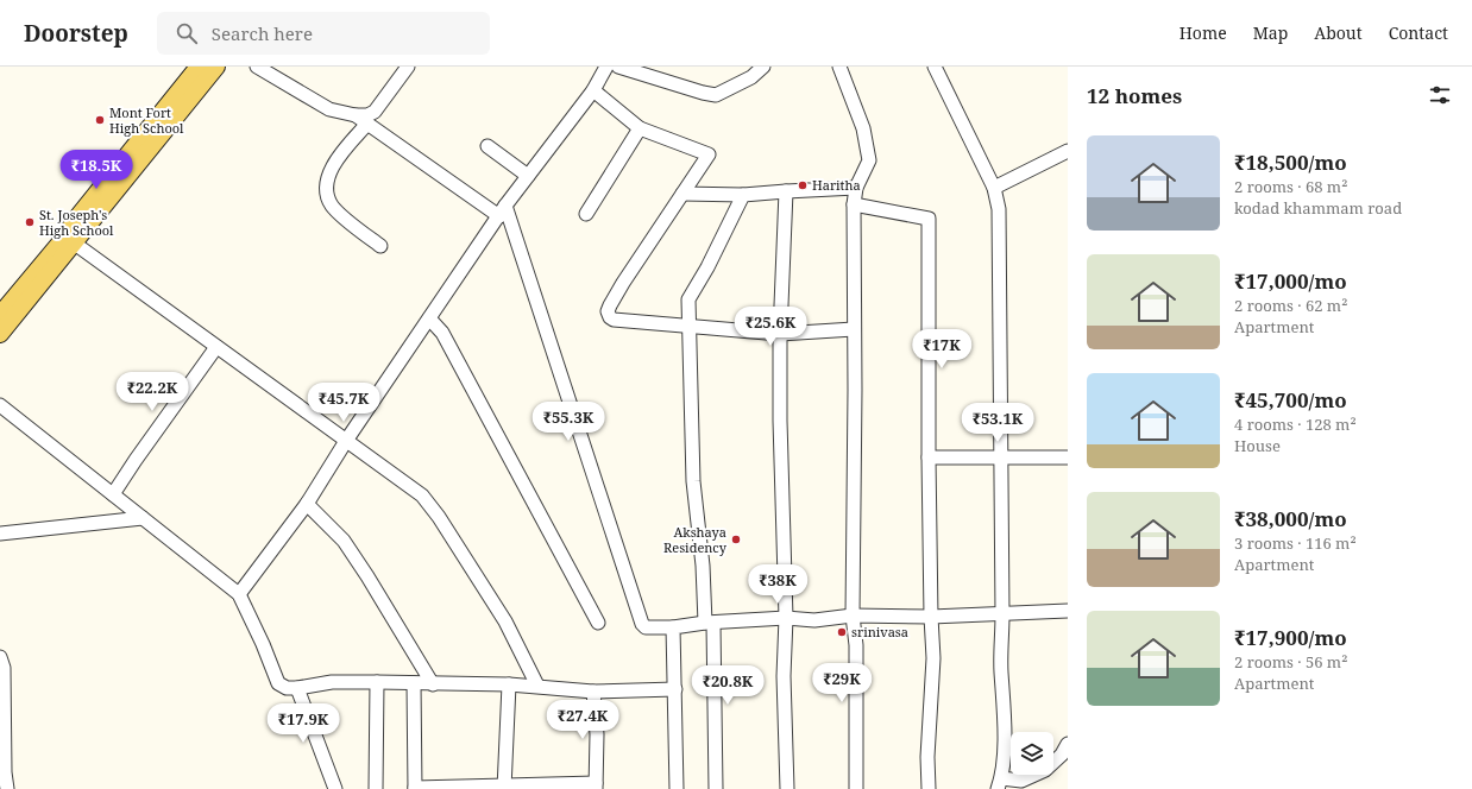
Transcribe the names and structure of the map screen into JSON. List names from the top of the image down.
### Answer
{
  "places": [
    "Mont Fort High School",
    "Haritha",
    "St. Joseph's High School",
    "Akshaya Residency",
    "srinivasa"
  ],
  "page": {
    "header": "Doorstep",
    "search": "Search here",
    "nav": [
      "Home",
      "Map",
      "About",
      "Contact"
    ],
    "heading": "12 homes",
    "list": [
      {
        "name": "₹18,500/mo",
        "note": "2 rooms · 68 m² · kodad khammam road"
      },
      {
        "name": "₹17,000/mo",
        "note": "2 rooms · 62 m² · Apartment"
      },
      {
        "name": "₹45,700/mo",
        "note": "4 rooms · 128 m² · House"
      },
      {
        "name": "₹38,000/mo",
        "note": "3 rooms · 116 m² · Apartment"
      },
      {
        "name": "₹17,900/mo",
        "note": "2 rooms · 56 m² · Apartment"
      }
    ],
    "price": [
      "₹18.5K",
      "₹25.6K",
      "₹17K",
      "₹22.2K",
      "₹45.7K",
      "₹55.3K",
      "₹53.1K",
      "₹38K",
      "₹29K",
      "₹20.8K",
      "₹27.4K",
      "₹17.9K"
    ]
  }
}
